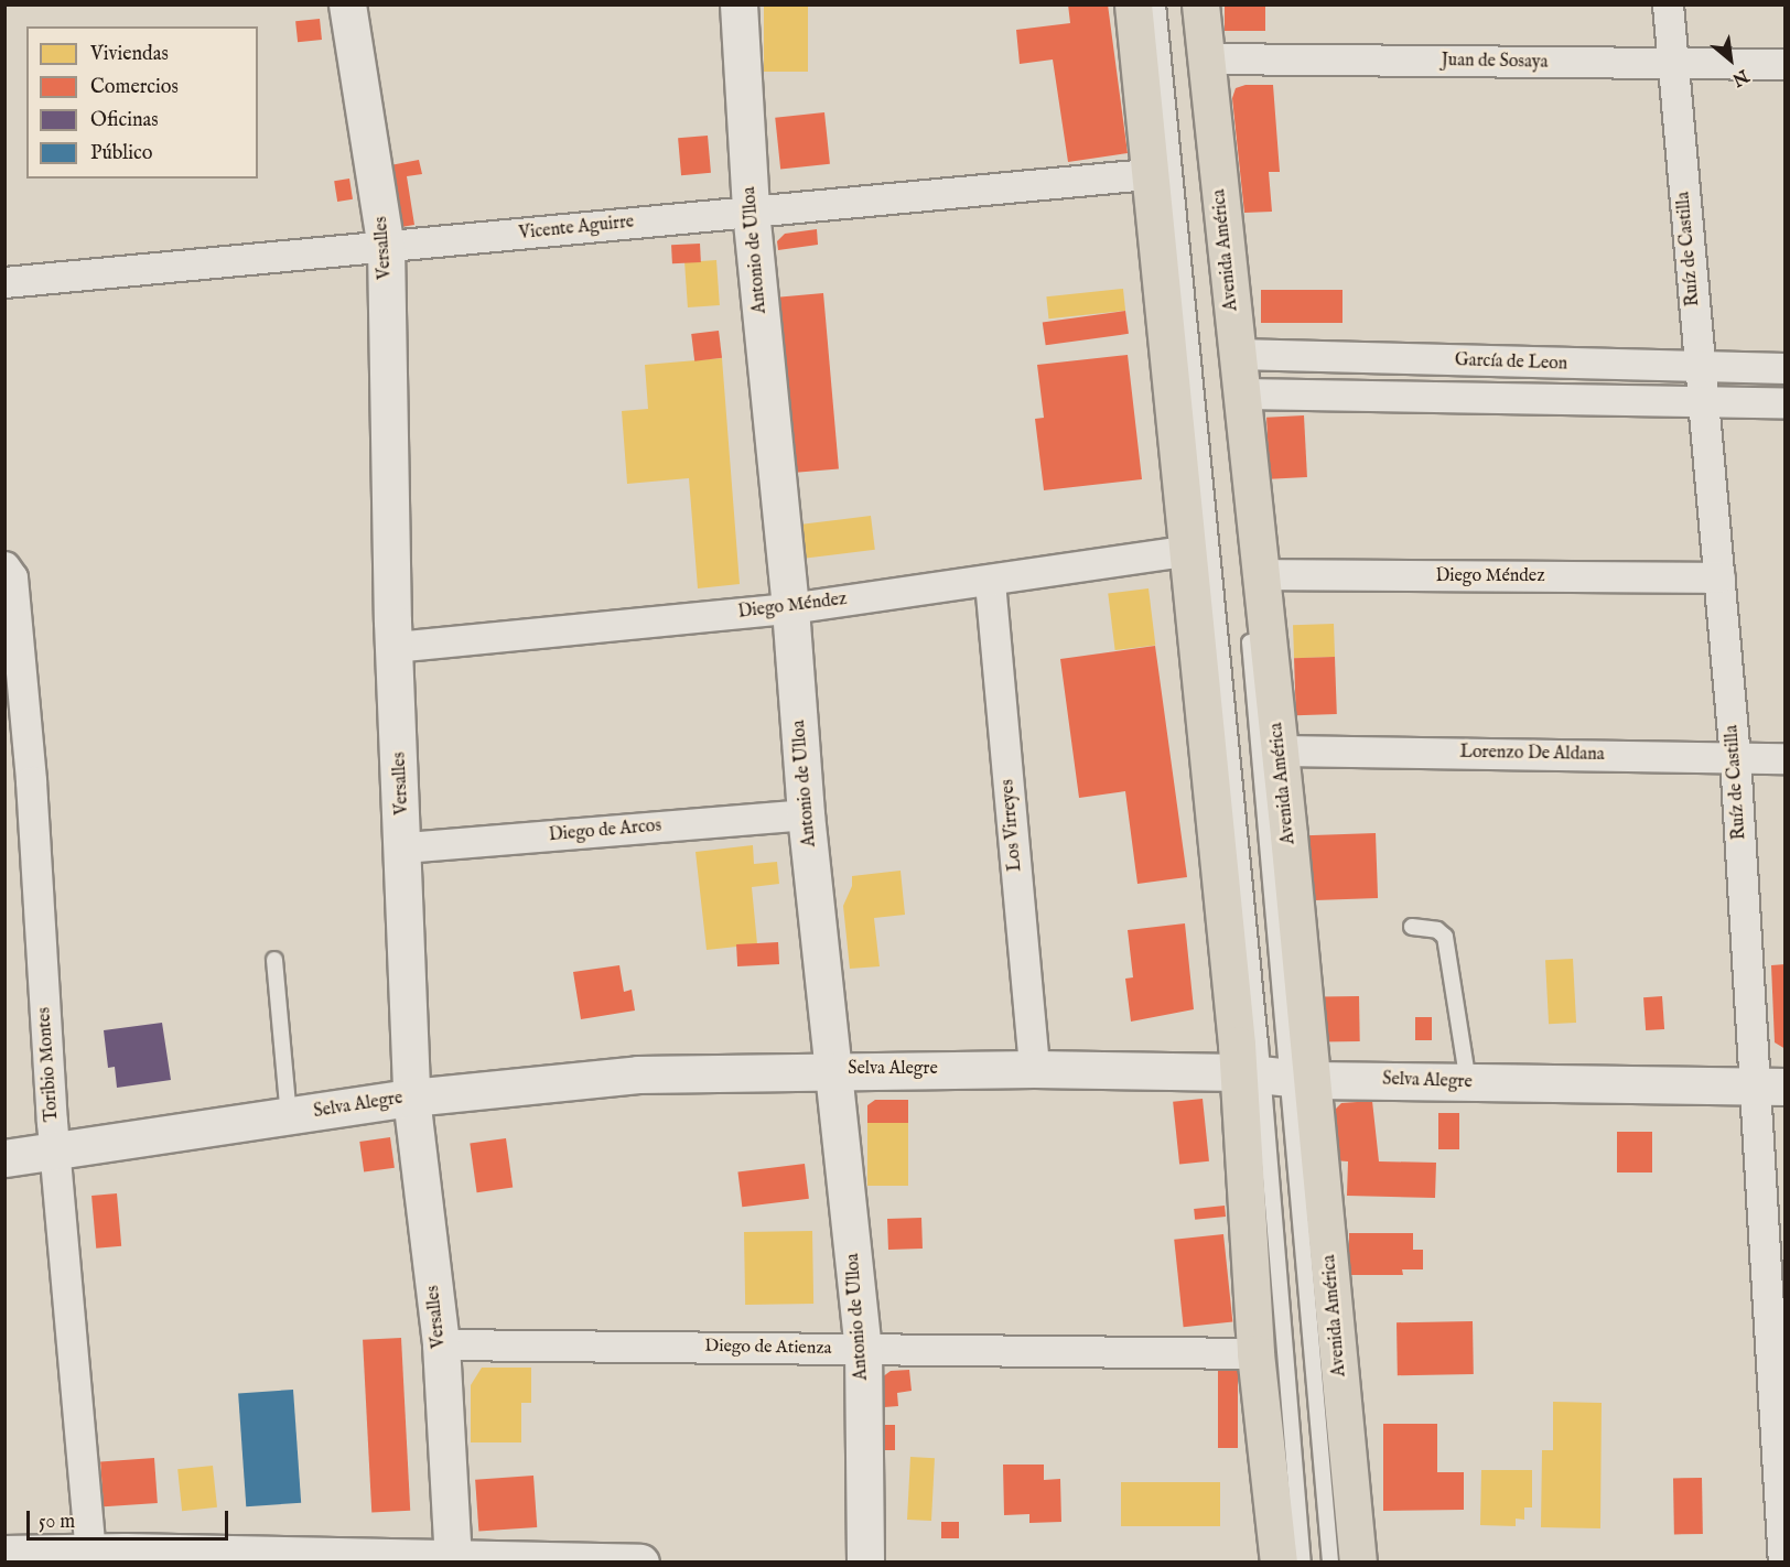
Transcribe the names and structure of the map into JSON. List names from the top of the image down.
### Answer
{
  "streets": {
    "main road": ["Avenida América"],
    "street": [
      "Juan de Sosaya",
      "Vicente Aguirre",
      "Versalles",
      "Ruíz de Castilla",
      "Antonio de Ulloa",
      "García de Leon",
      "Diego Méndez",
      "Lorenzo De Aldana",
      "Los Virreyes",
      "Diego de Arcos",
      "Toribio Montes",
      "Selva Alegre",
      "Diego de Atienza"
    ]
  },
  "crossings": [
    ["Juan de Sosaya", "Ruíz de Castilla"],
    ["Juan de Sosaya", "Avenida América"],
    ["Vicente Aguirre", "Versalles"],
    ["Vicente Aguirre", "Antonio de Ulloa"],
    ["Vicente Aguirre", "Avenida América"],
    ["Versalles", "Diego Méndez"],
    ["Versalles", "Diego de Arcos"],
    ["Versalles", "Selva Alegre"],
    ["Versalles", "Diego de Atienza"],
    ["Ruíz de Castilla", "García de Leon"],
    ["Ruíz de Castilla", "Diego Méndez"],
    ["Ruíz de Castilla", "Lorenzo De Aldana"],
    ["Ruíz de Castilla", "Selva Alegre"],
    ["Antonio de Ulloa", "Diego Méndez"],
    ["Antonio de Ulloa", "Diego de Arcos"],
    ["Antonio de Ulloa", "Selva Alegre"],
    ["Antonio de Ulloa", "Diego de Atienza"],
    ["Avenida América", "García de Leon"],
    ["Avenida América", "Diego Méndez"],
    ["Avenida América", "Lorenzo De Aldana"],
    ["Avenida América", "Selva Alegre"],
    ["Avenida América", "Diego de Atienza"],
    ["Diego Méndez", "Los Virreyes"],
    ["Los Virreyes", "Selva Alegre"],
    ["Toribio Montes", "Selva Alegre"]
  ],
  "legend": [
    "Viviendas",
    "Comercios",
    "Oficinas",
    "Público"
  ],
  "scale_bar": "50 m",
  "north": "bottom right"
}
